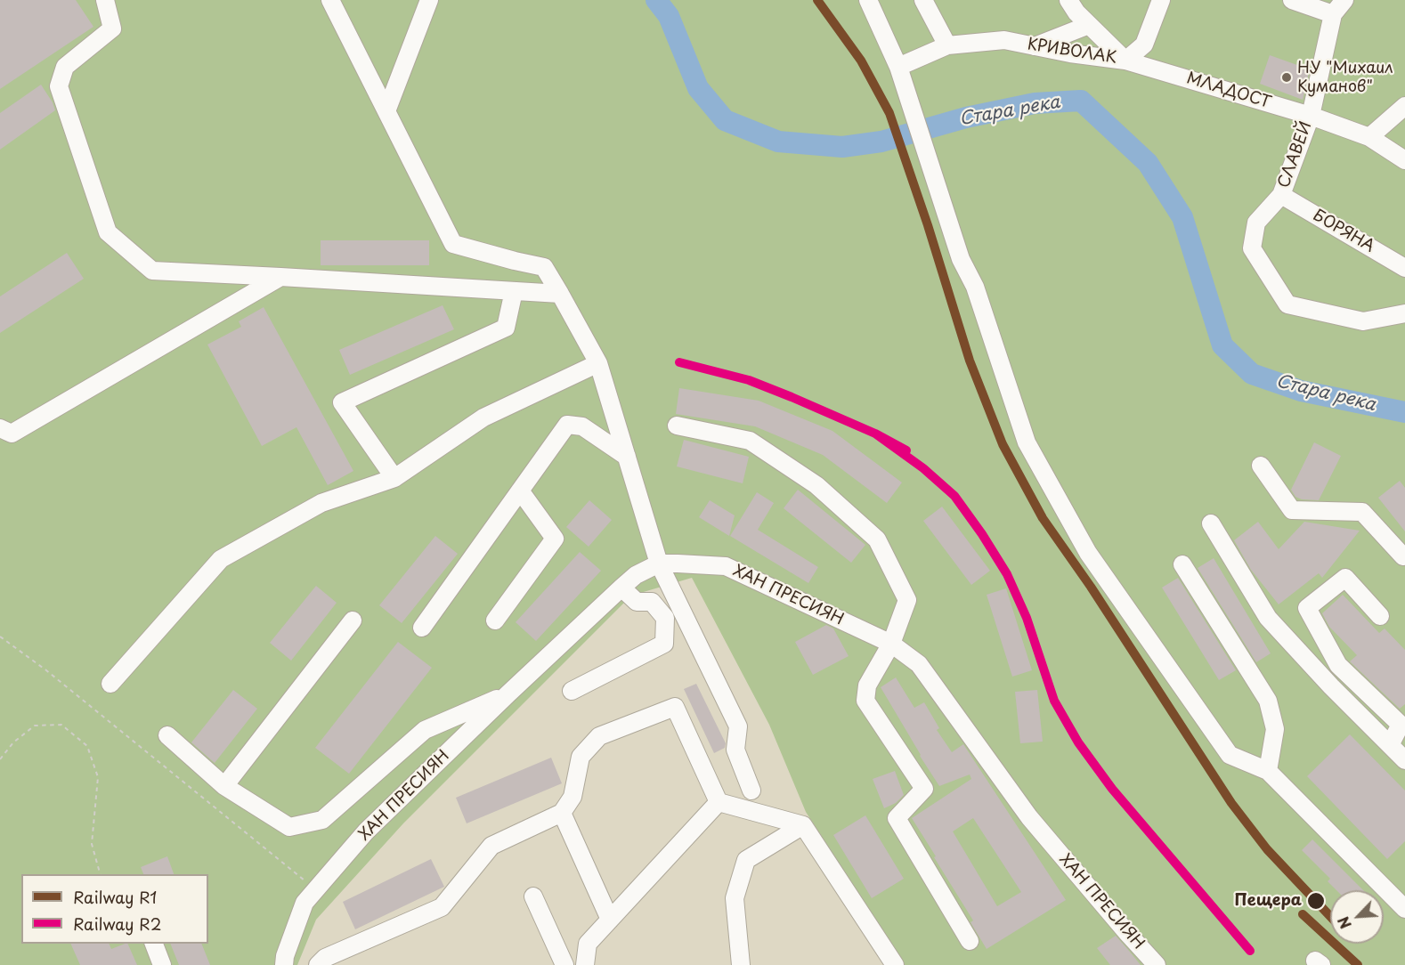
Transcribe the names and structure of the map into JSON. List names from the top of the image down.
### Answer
{
  "streets": {
    "street": [
      "КРИВОЛАК",
      "МЛАДОСТ",
      "СЛАВЕЙ",
      "БОРЯНА",
      "ХАН ПРЕСИЯН"
    ]
  },
  "crossings": [
    ["КРИВОЛАК", "МЛАДОСТ"],
    ["МЛАДОСТ", "СЛАВЕЙ"],
    ["СЛАВЕЙ", "БОРЯНА"]
  ],
  "water": ["Стара река"],
  "places": ["НУ \"Михаил Куманов\"", "Пещера"],
  "lines": ["rail line R1", "rail line R2"],
  "legend": ["Railway R1", "Railway R2"],
  "north": "bottom left"
}
